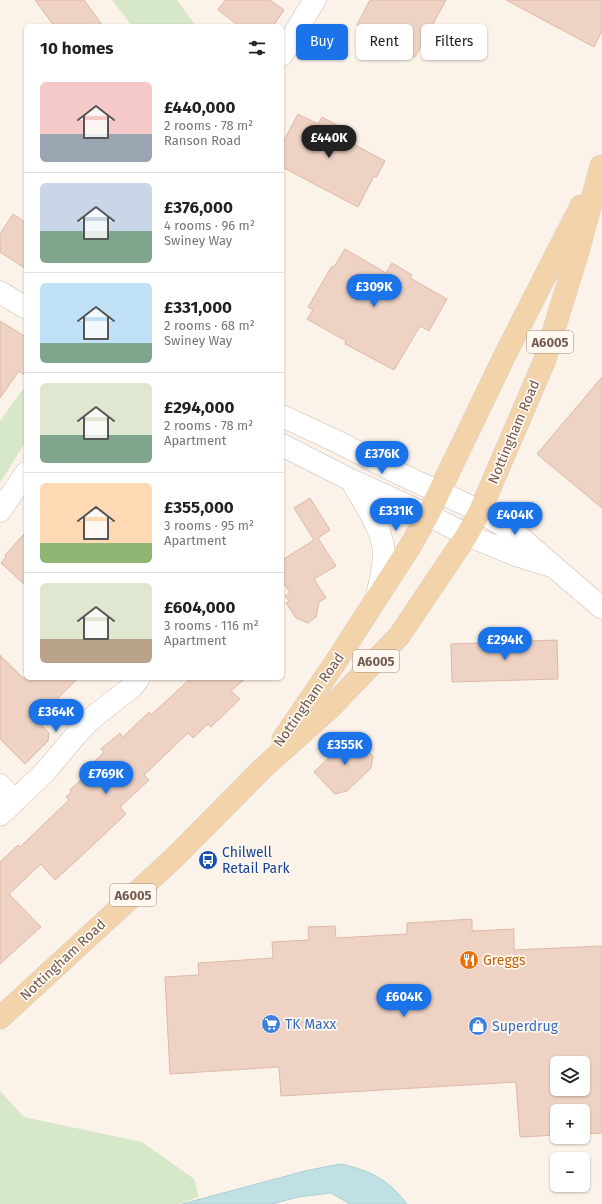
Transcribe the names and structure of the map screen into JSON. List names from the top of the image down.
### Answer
{
  "streets": {
    "main road": ["A6005", "Nottingham Road"]
  },
  "places": {
    "bus stop": ["Chilwell Retail Park"],
    "restaurant": ["Greggs"],
    "supermarket": ["TK Maxx"],
    "shop": ["Superdrug"]
  },
  "page": {
    "chip": ["Buy", "Rent", "Filters"],
    "heading": "10 homes",
    "list": [
      {
        "name": "£440,000",
        "note": "2 rooms · 78 m² · Ranson Road"
      },
      {
        "name": "£376,000",
        "note": "4 rooms · 96 m² · Swiney Way"
      },
      {
        "name": "£331,000",
        "note": "2 rooms · 68 m² · Swiney Way"
      },
      {
        "name": "£294,000",
        "note": "2 rooms · 78 m² · Apartment"
      },
      {
        "name": "£355,000",
        "note": "3 rooms · 95 m² · Apartment"
      },
      {
        "name": "£604,000",
        "note": "3 rooms · 116 m² · Apartment"
      }
    ],
    "price": [
      "£440K",
      "£309K",
      "£376K",
      "£331K",
      "£404K",
      "£294K",
      "£364K",
      "£355K",
      "£769K",
      "£604K"
    ],
    "map_buttons": ["+", "−"]
  }
}
